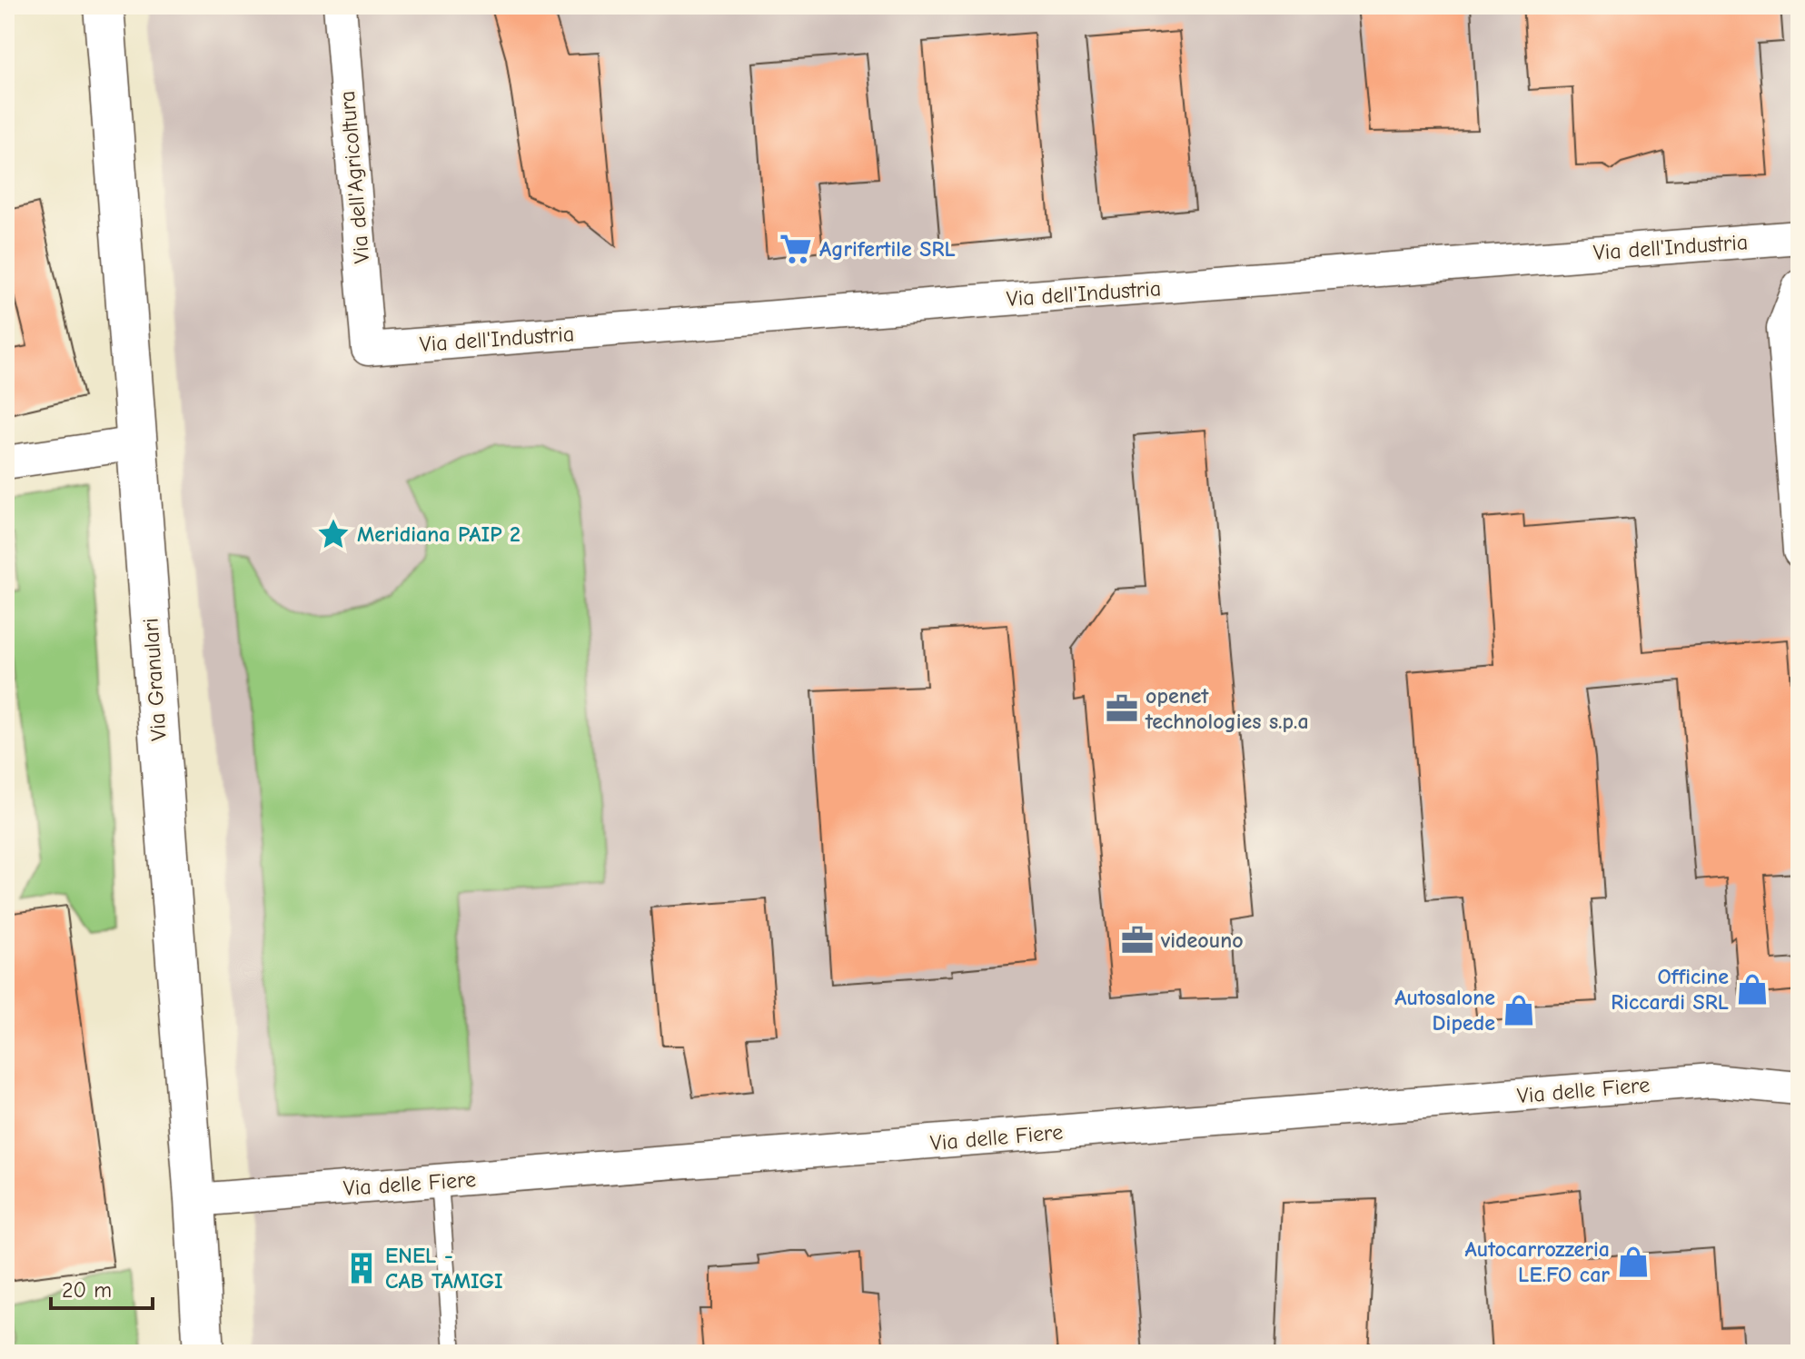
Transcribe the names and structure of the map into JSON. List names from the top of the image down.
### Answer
{
  "streets": {
    "street": [
      "Via dell'Agricoltura",
      "Via dell'Industria",
      "Via Granulari",
      "Via delle Fiere"
    ]
  },
  "crossings": [
    ["Via dell'Agricoltura", "Via dell'Industria"],
    ["Via Granulari", "Via delle Fiere"]
  ],
  "places": {
    "supermarket": ["Agrifertile SRL"],
    "place": ["Meridiana PAIP 2"],
    "office": ["openet technologies s.p.a", "videouno"],
    "shop": ["Officine Riccardi SRL", "Autosalone Dipede", "Autocarrozzeria LE.FO car"],
    "building": ["ENEL - CAB TAMIGI"]
  },
  "scale_bar": "20 m"
}
